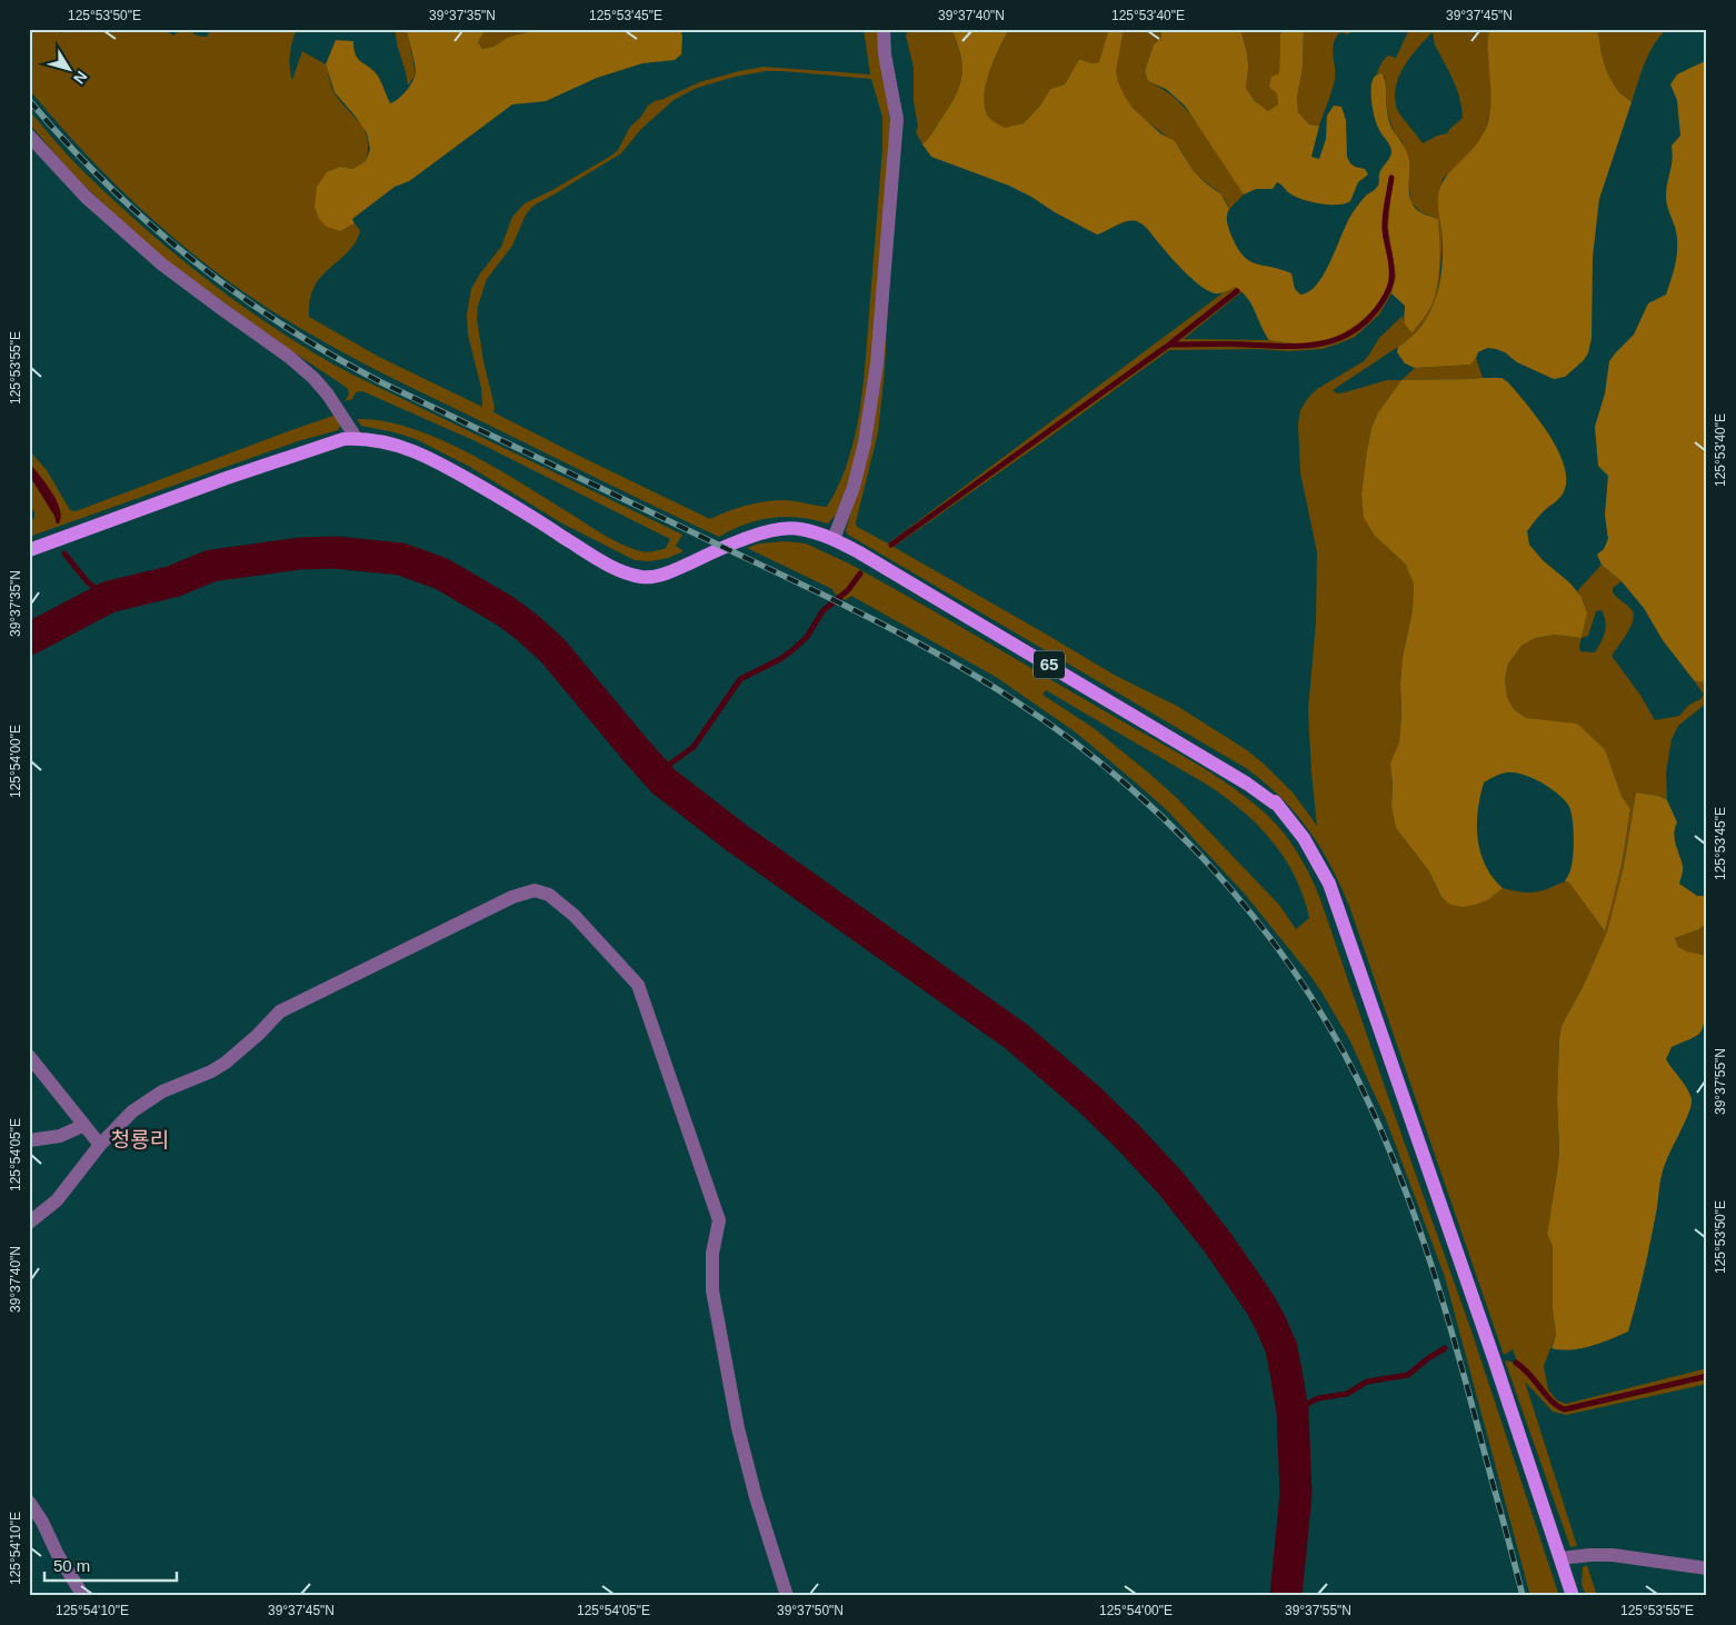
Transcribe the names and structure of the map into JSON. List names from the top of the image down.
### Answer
{
  "streets": {
    "main road": ["65"]
  },
  "districts": ["청룡리"],
  "scale_bar": "50 m",
  "north": "bottom right",
  "coordinates": [
    "125°53'50\"E",
    "39°37'35\"N",
    "125°53'45\"E",
    "39°37'40\"N",
    "125°53'40\"E",
    "39°37'45\"N",
    "125°53'55\"E",
    "125°54'00\"E",
    "39°37'55\"N",
    "125°54'05\"E",
    "125°54'10\"E",
    "39°37'50\"N"
  ]
}
